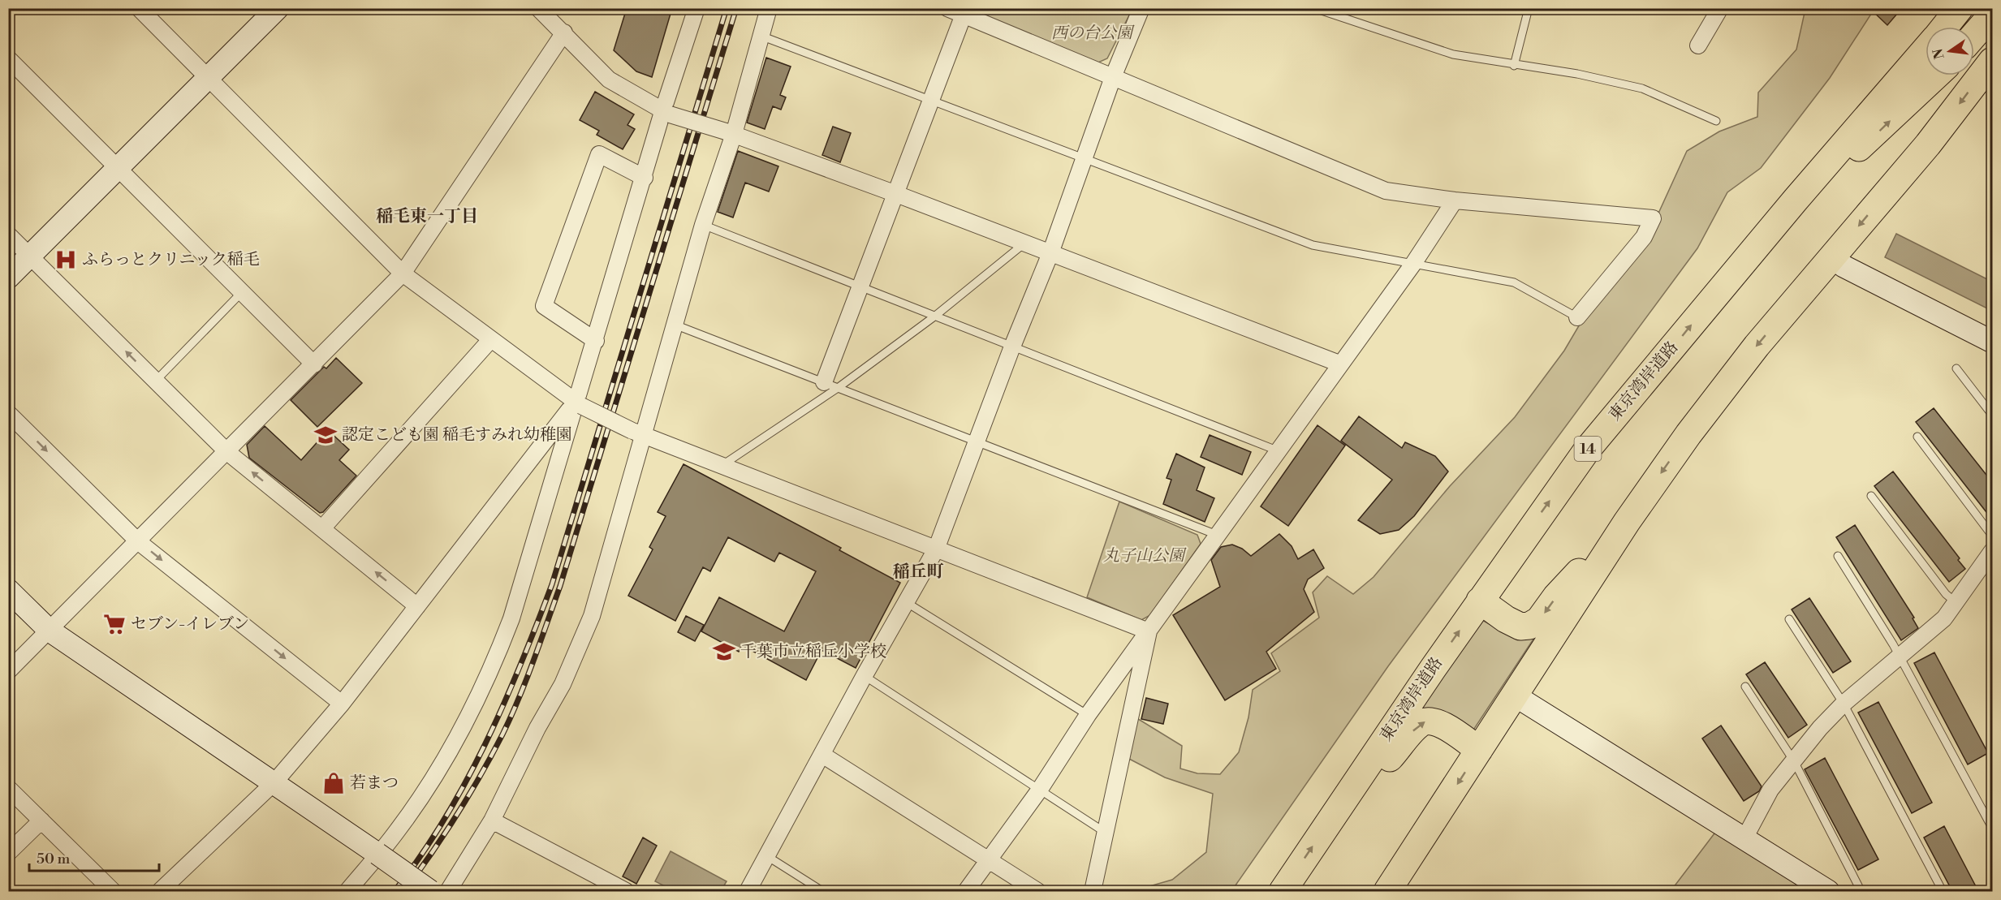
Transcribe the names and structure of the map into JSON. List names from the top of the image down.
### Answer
{
  "streets": {
    "highway": ["東京湾岸道路", "14"]
  },
  "districts": ["稲毛東一丁目", "稲丘町"],
  "parks": ["西の台公園", "丸子山公園"],
  "places": {
    "hospital": ["ふらっとクリニック稲毛"],
    "school or university": ["認定こども園 稲毛すみれ幼稚園", "千葉市立稲丘小学校"],
    "supermarket": ["セブン-イレブン"],
    "shop": ["若まつ"]
  },
  "scale_bar": "50 m",
  "north": "left"
}
